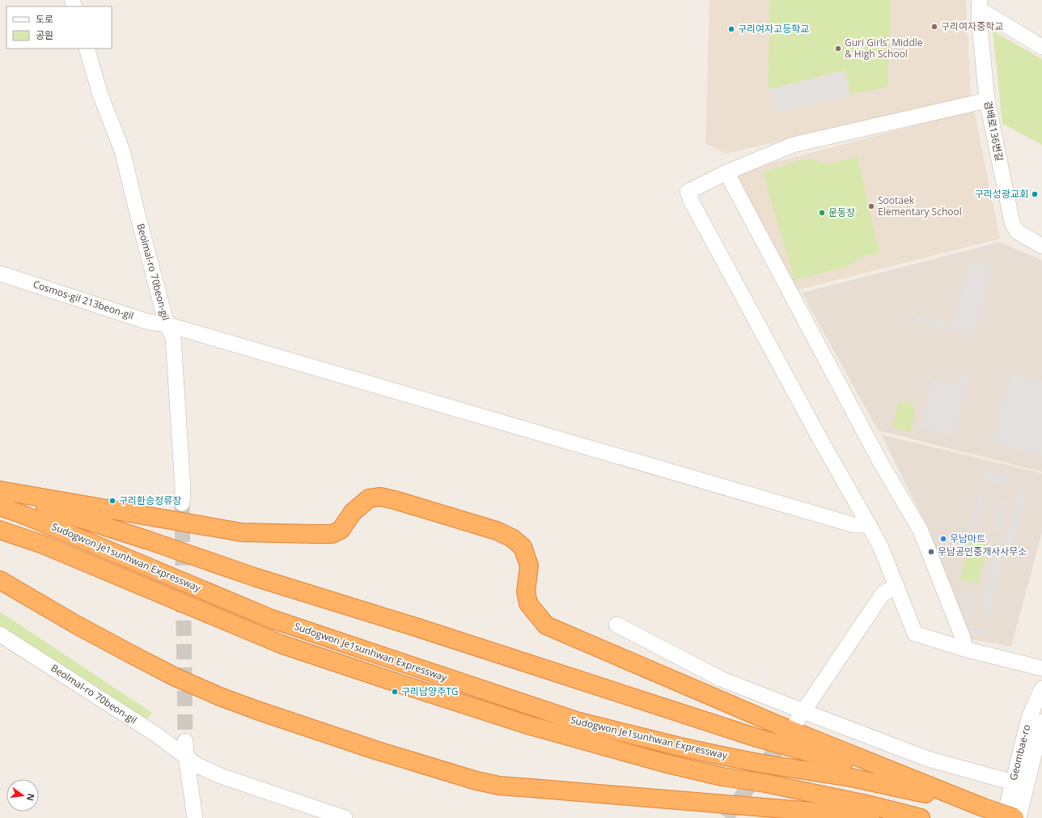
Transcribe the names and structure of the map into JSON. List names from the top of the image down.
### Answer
{
  "streets": {
    "highway": ["Sudogwon Je1sunhwan Expressway"],
    "street": [
      "겸배로136번길",
      "Beolmal-ro 70beon-gil",
      "Cosmos-gil 213beon-gil",
      "Geombae-ro"
    ]
  },
  "crossings": [
    ["Beolmal-ro 70beon-gil", "Cosmos-gil 213beon-gil"]
  ],
  "places": [
    "구리여자중학교",
    "구리여자고등학교",
    "Guri Girls' Middle & High School",
    "구리성광교회",
    "Sootaek Elementary School",
    "운동장",
    "구리환승정류장",
    "우남마트",
    "우남공인중개사사무소",
    "구리남양주TG"
  ],
  "legend": ["도로", "공원"],
  "north": "right"
}
